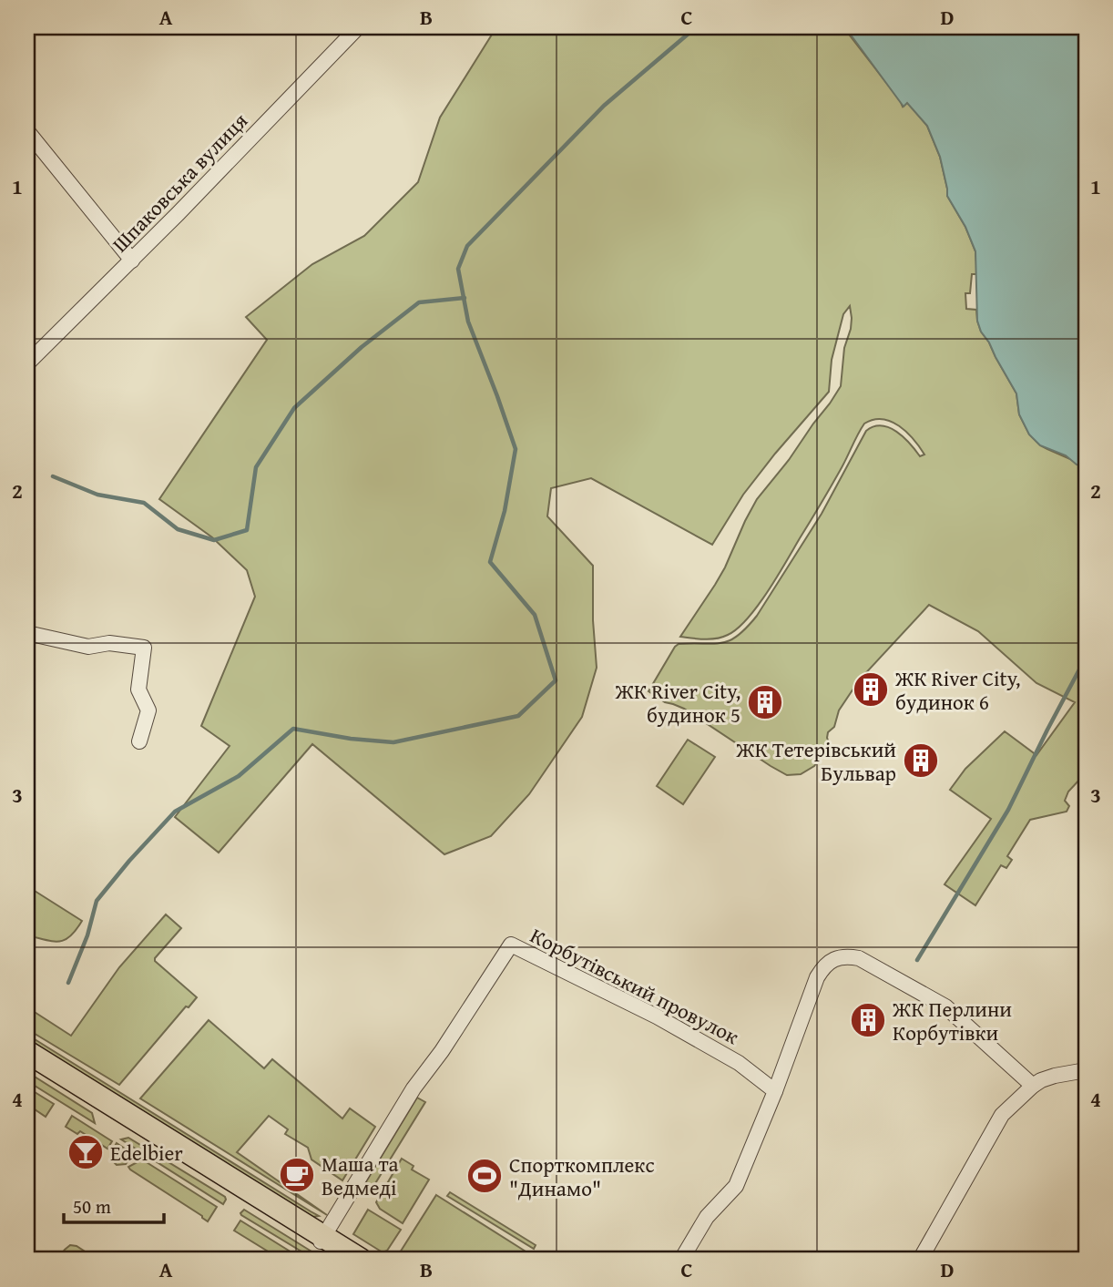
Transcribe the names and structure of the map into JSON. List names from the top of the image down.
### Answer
{
  "streets": {
    "street": ["Шпаковська вулиця", "Корбутівський провулок"]
  },
  "places": {
    "building": [
      "ЖК River City, будинок 6",
      "ЖК River City, будинок 5",
      "ЖК Тетерівський Бульвар",
      "ЖК Перлини Корбутівки"
    ],
    "bar": ["Edelbier"],
    "cafe": ["Маша та Ведмеді"],
    "sports": ["Спорткомплекс \"Динамо\""]
  },
  "scale_bar": "50 m",
  "grid": {
    "columns": [
      "A",
      "B",
      "C",
      "D"
    ],
    "rows": [
      "1",
      "2",
      "3",
      "4"
    ]
  }
}
